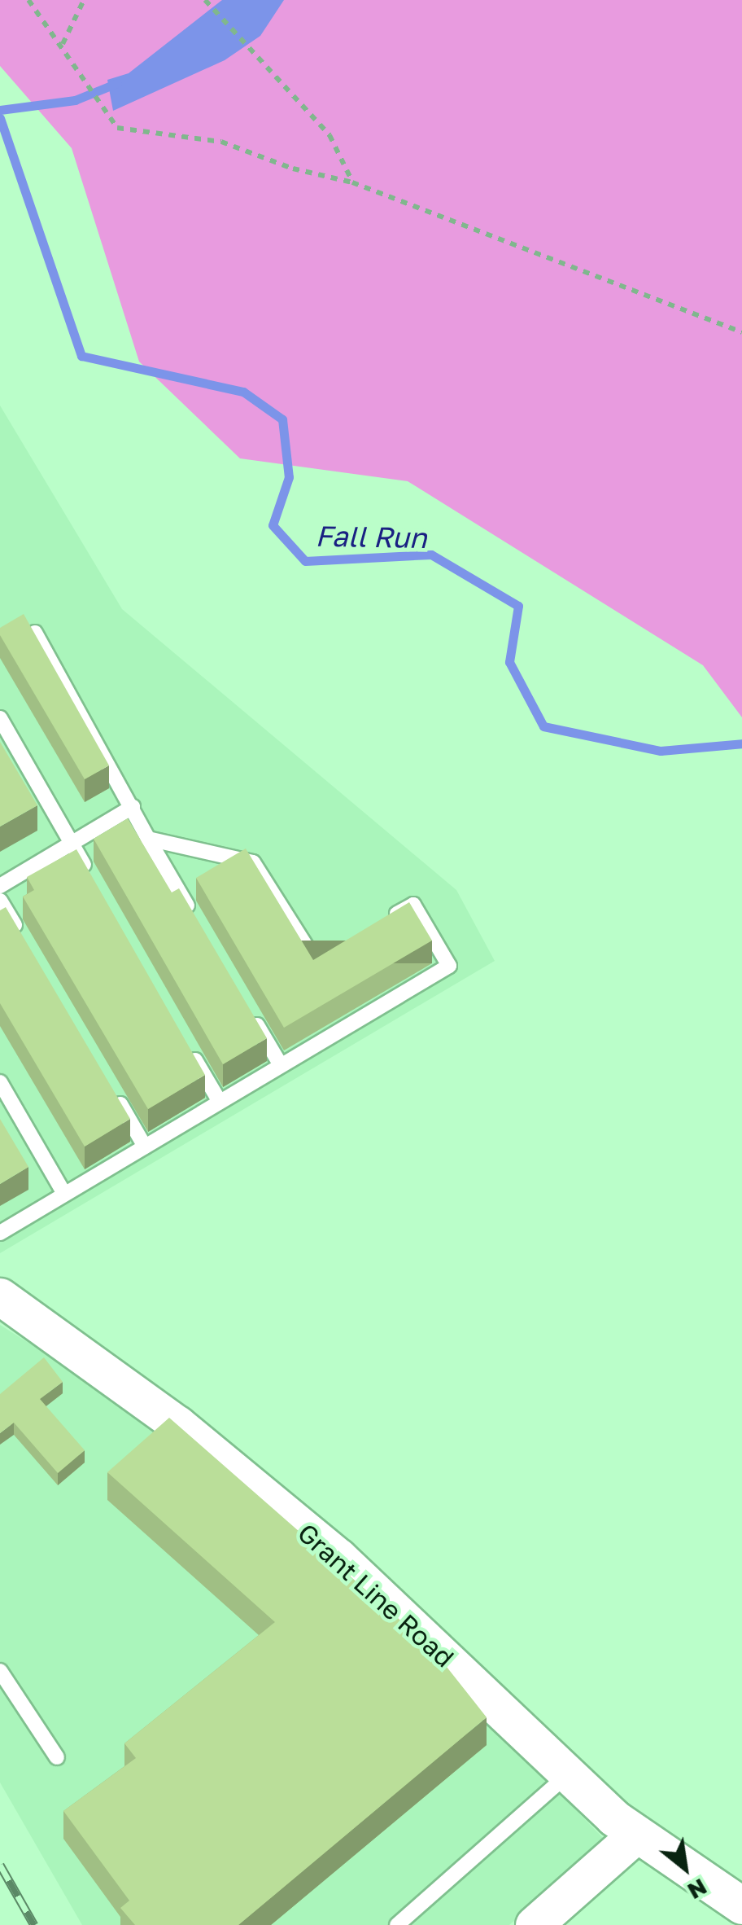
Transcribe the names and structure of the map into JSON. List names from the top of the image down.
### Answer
{
  "streets": {
    "street": ["Grant Line Road"]
  },
  "water": ["Fall Run"],
  "north": "bottom right"
}
